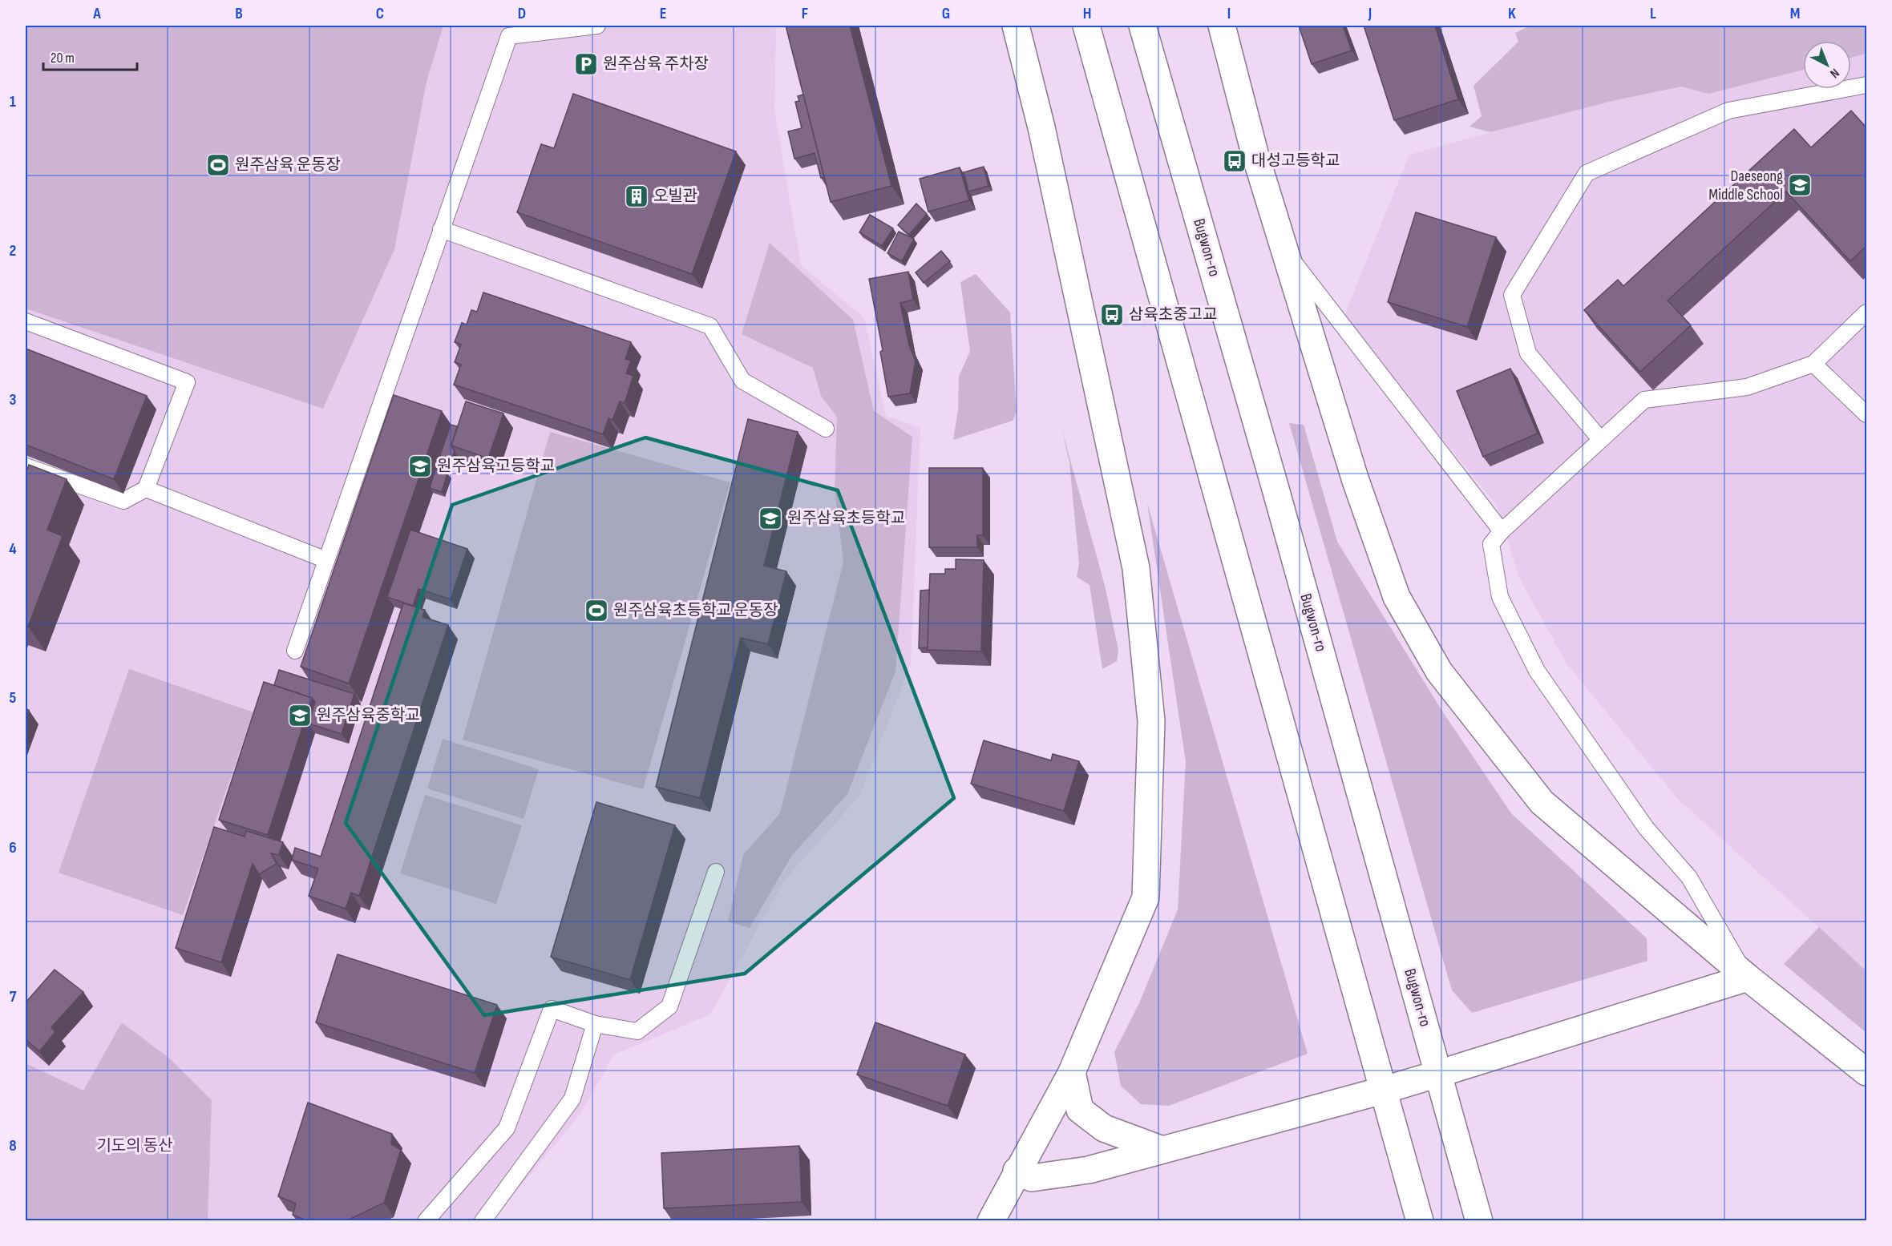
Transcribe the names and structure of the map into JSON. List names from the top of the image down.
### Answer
{
  "streets": {
    "street": ["Bugwon-ro"]
  },
  "parks": ["기도의 동산"],
  "places": {
    "parking": ["원주삼육 주차장"],
    "bus stop": ["대성고등학교", "삼육초중고교"],
    "sports": ["원주삼육 운동장", "원주삼육초등학교 운동장"],
    "school or university": [
      "Daeseong Middle School",
      "원주삼육고등학교",
      "원주삼육초등학교",
      "원주삼육중학교"
    ],
    "building": ["오빌관"]
  },
  "scale_bar": "20 m",
  "north": "bottom right",
  "grid": {
    "columns": [
      "A",
      "B",
      "C",
      "D",
      "E",
      "F",
      "G",
      "H",
      "I",
      "J",
      "K",
      "L",
      "M"
    ],
    "rows": [
      "1",
      "2",
      "3",
      "4",
      "5",
      "6",
      "7",
      "8"
    ]
  }
}
